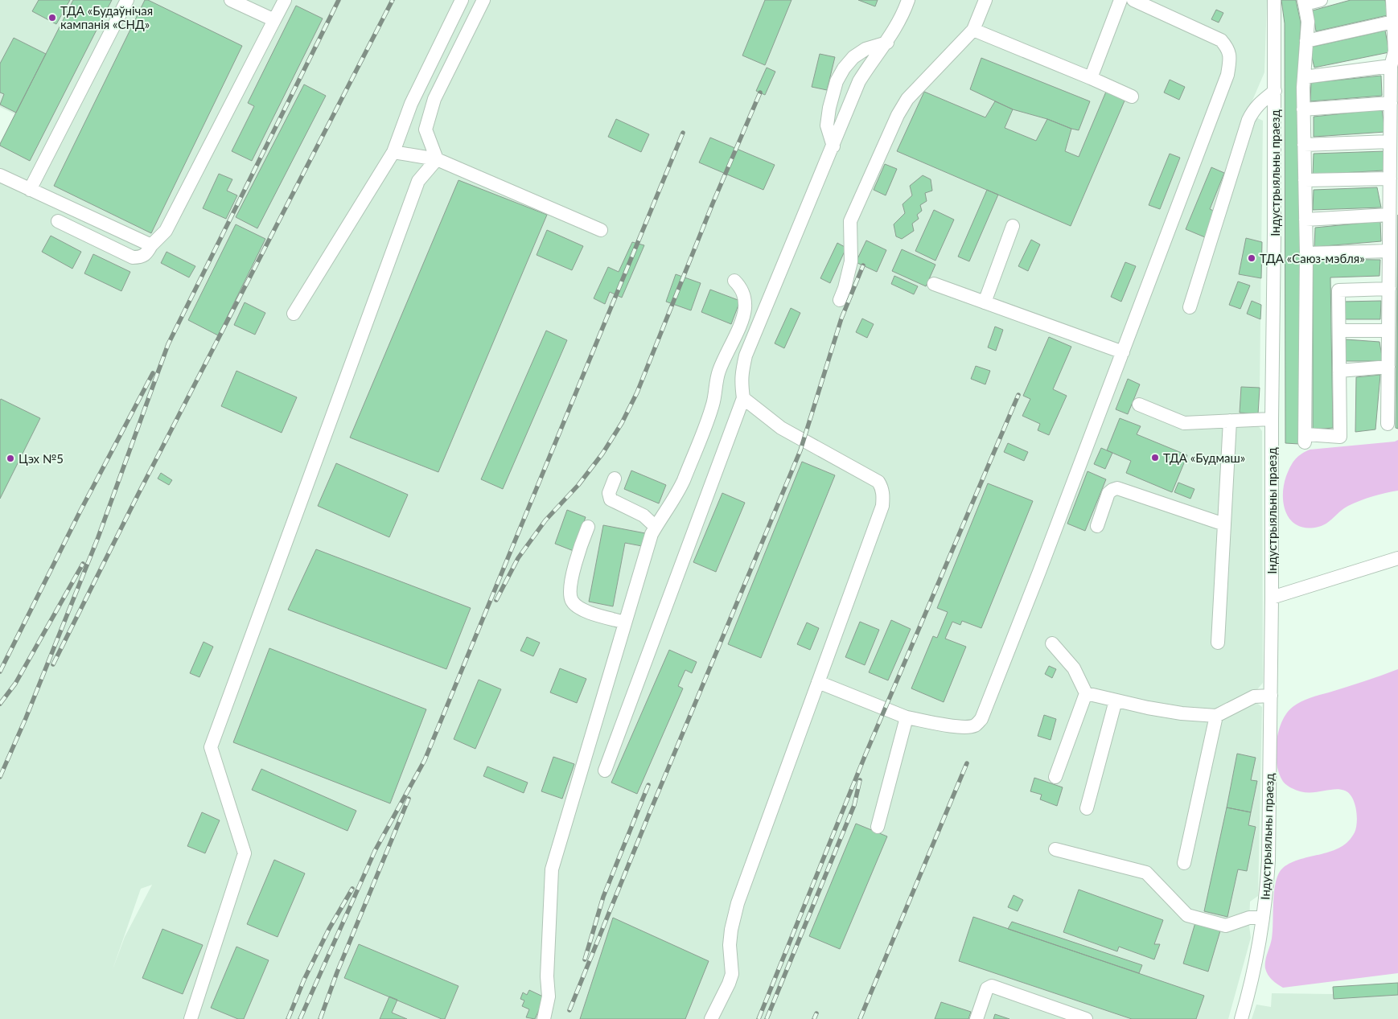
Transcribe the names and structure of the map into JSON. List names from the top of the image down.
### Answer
{
  "streets": {
    "street": ["Індустрыяльны праезд"]
  },
  "places": [
    "ТДА «Будаўнічая кампанія «СНД»",
    "ТДА «Саюз-мэбля»",
    "ТДА «Будмаш»",
    "Цэх №5"
  ]
}
